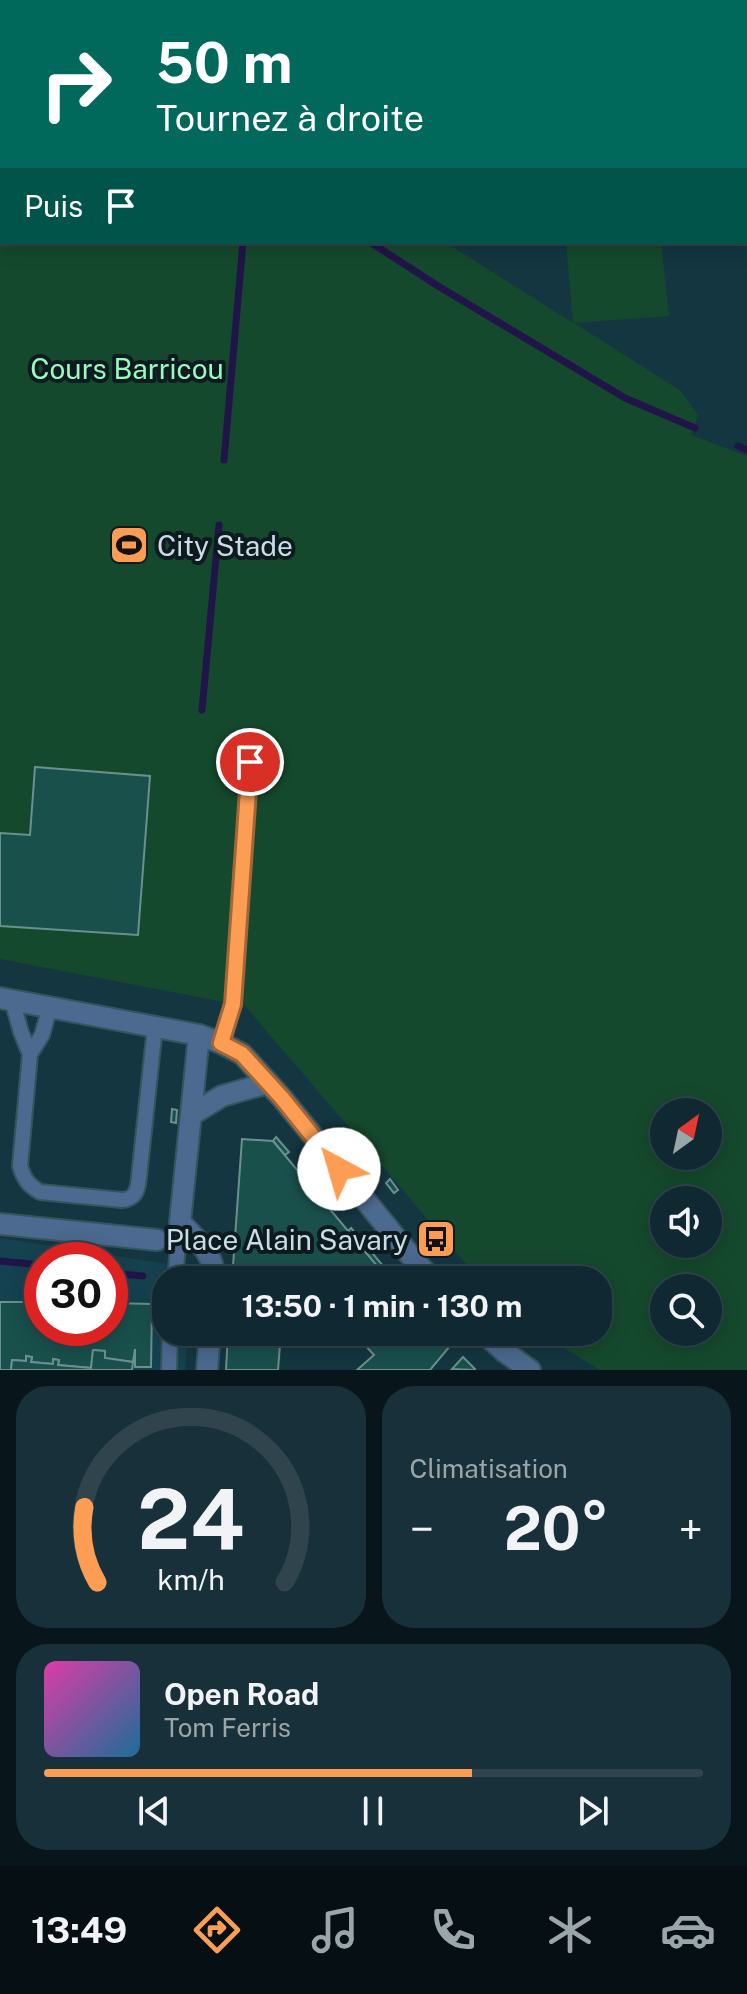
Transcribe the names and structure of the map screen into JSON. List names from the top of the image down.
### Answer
{
  "parks": ["Cours Barricou"],
  "places": {
    "sports": ["City Stade"],
    "bus stop": ["Place Alain Savary"]
  },
  "north": "top right",
  "page": {
    "turn": ["50 m", "Tournez à droite"],
    "then": "Puis",
    "limit": "30",
    "trip": "13:50 · 1 min · 130 m",
    "tile": "Climatisation",
    "heat": ["−", "20°", "+"],
    "song": ["Open Road", "Tom Ferris"],
    "tabs": "13:49",
    "gauge": ["24", "km/h"]
  }
}
